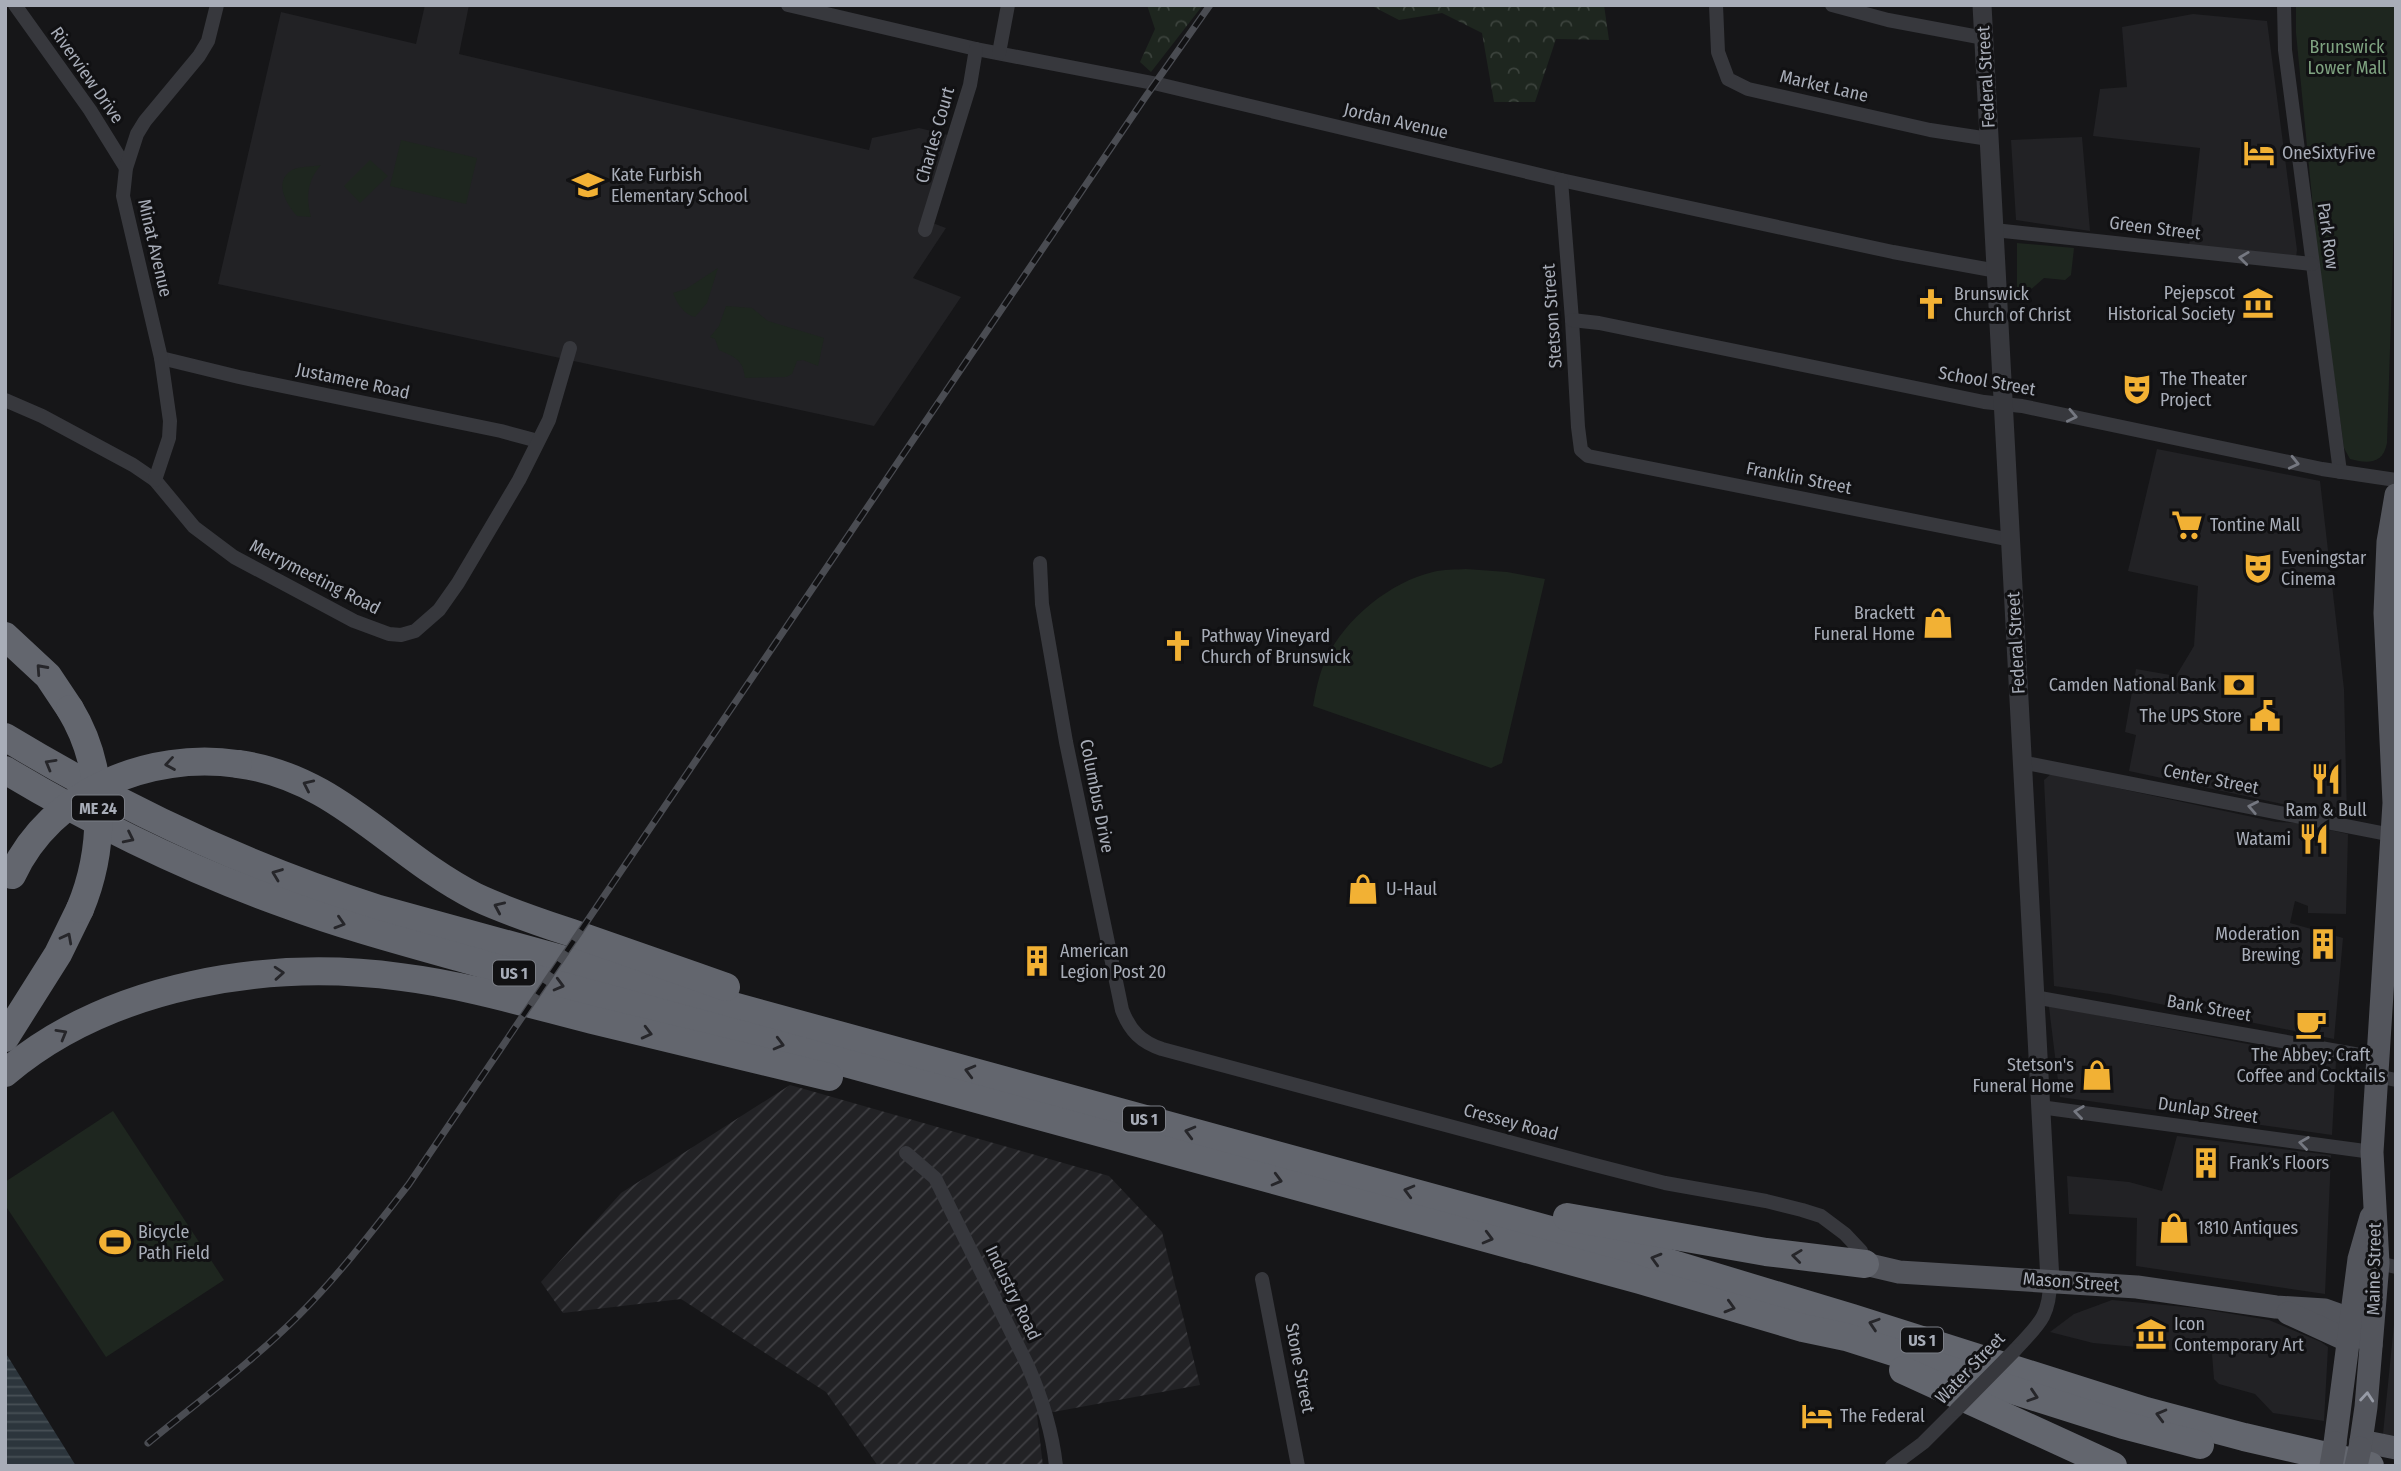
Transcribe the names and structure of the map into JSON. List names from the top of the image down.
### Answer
{
  "streets": {
    "highway": ["ME 24", "US 1"],
    "main road": ["Maine Street", "Mason Street"],
    "street": [
      "Riverview Drive",
      "Federal Street",
      "Market Lane",
      "Jordan Avenue",
      "Charles Court",
      "Green Street",
      "Park Row",
      "Minat Avenue",
      "Stetson Street",
      "Justamere Road",
      "School Street",
      "Franklin Street",
      "Merrymeeting Road",
      "Center Street",
      "Columbus Drive",
      "Bank Street",
      "Dunlap Street",
      "Cressey Road",
      "Industry Road",
      "Stone Street",
      "Water Street"
    ]
  },
  "crossings": [
    ["Riverview Drive", "Minat Avenue"],
    ["Federal Street", "Market Lane"],
    ["Federal Street", "Jordan Avenue"],
    ["Federal Street", "Green Street"],
    ["Federal Street", "School Street"],
    ["Federal Street", "Franklin Street"],
    ["Federal Street", "Center Street"],
    ["Federal Street", "Bank Street"],
    ["Federal Street", "Dunlap Street"],
    ["Federal Street", "Mason Street"],
    ["Federal Street", "Water Street"],
    ["Jordan Avenue", "Charles Court"],
    ["Jordan Avenue", "Stetson Street"],
    ["Green Street", "Park Row"],
    ["Park Row", "School Street"],
    ["Minat Avenue", "Justamere Road"],
    ["Minat Avenue", "Merrymeeting Road"],
    ["Stetson Street", "School Street"],
    ["Stetson Street", "Franklin Street"],
    ["Justamere Road", "Merrymeeting Road"],
    ["Columbus Drive", "Cressey Road"],
    ["US 1", "Maine Street"],
    ["Dunlap Street", "Maine Street"],
    ["Cressey Road", "Mason Street"],
    ["Maine Street", "Mason Street"],
    ["Mason Street", "Water Street"]
  ],
  "one_way": [
    "Green Street",
    "School Street",
    "Center Street",
    "Dunlap Street"
  ],
  "parks": ["Brunswick Lower Mall"],
  "places": {
    "hotel": ["OneSixtyFive", "The Federal"],
    "school or university": ["Kate Furbish Elementary School"],
    "museum": ["Pejepscot Historical Society", "Icon Contemporary Art"],
    "church": ["Brunswick Church of Christ", "Pathway Vineyard Church of Brunswick"],
    "theatre": ["The Theater Project", "Eveningstar Cinema"],
    "supermarket": ["Tontine Mall"],
    "shop": [
      "Brackett Funeral Home",
      "U-Haul",
      "Stetson's Funeral Home",
      "1810 Antiques"
    ],
    "bank": ["Camden National Bank"],
    "public building": ["The UPS Store"],
    "restaurant": ["Ram & Bull", "Watami"],
    "building": ["Moderation Brewing", "American Legion Post 20", "Frank’s Floors"],
    "cafe": ["The Abbey: Craft Coffee and Cocktails"],
    "sports": ["Bicycle Path Field"]
  }
}
